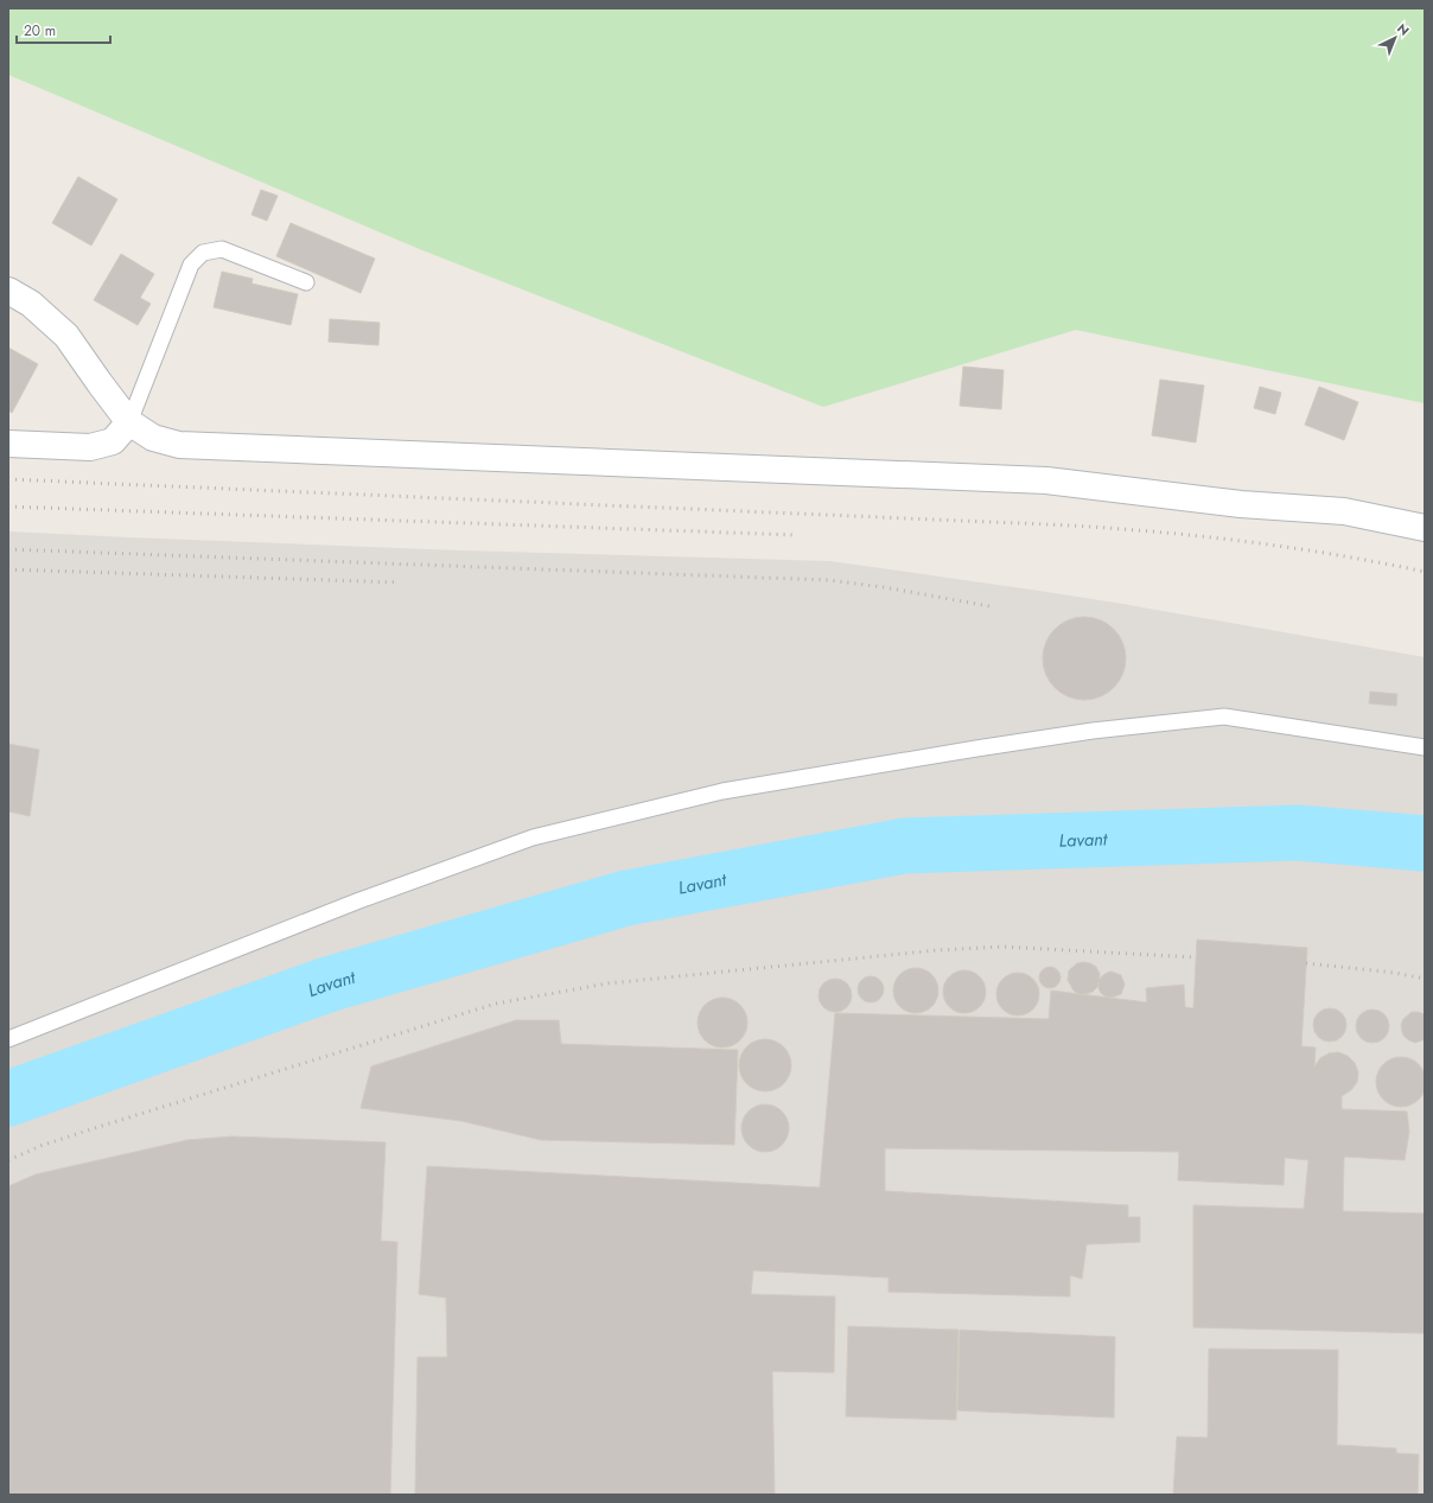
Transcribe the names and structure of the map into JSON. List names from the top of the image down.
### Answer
{
  "water": ["Lavant"],
  "scale_bar": "20 m",
  "north": "top right"
}
